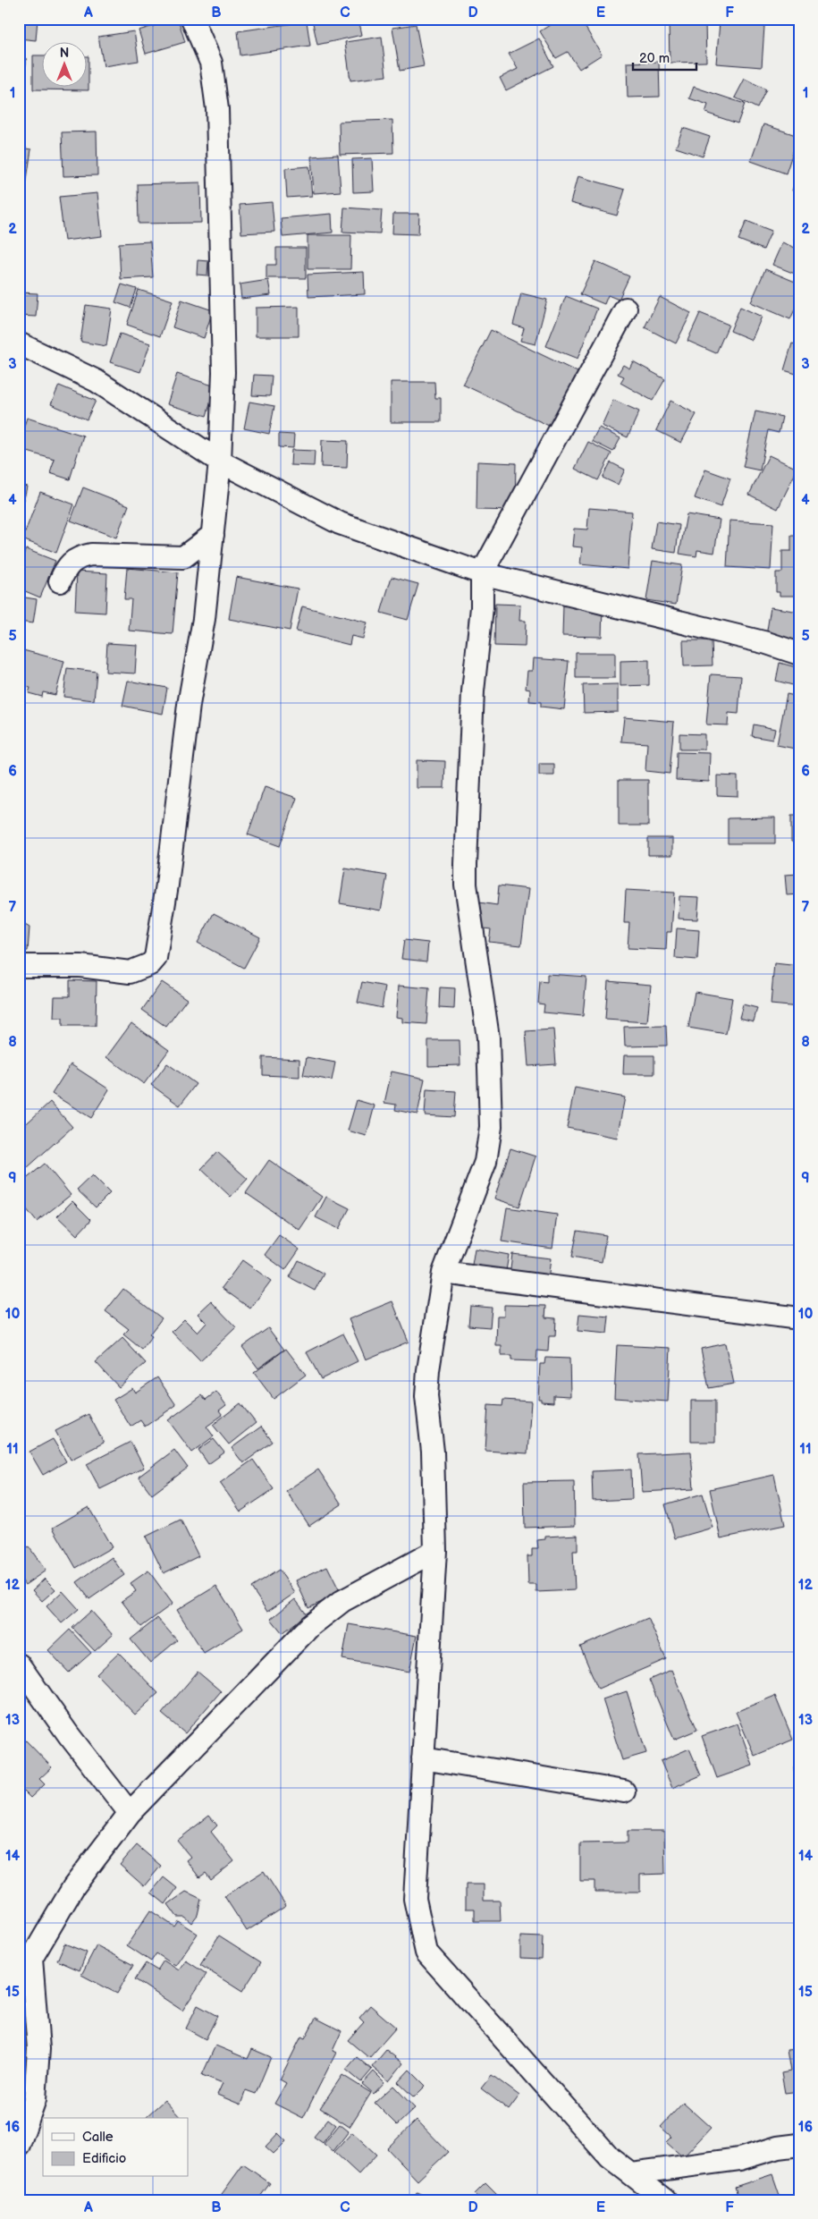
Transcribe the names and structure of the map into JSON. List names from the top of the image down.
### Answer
{
  "legend": ["Calle", "Edificio"],
  "scale_bar": "20 m",
  "north": "top",
  "grid": {
    "columns": [
      "A",
      "B",
      "C",
      "D",
      "E",
      "F"
    ],
    "rows": [
      "1",
      "2",
      "3",
      "4",
      "5",
      "6",
      "7",
      "8",
      "9",
      "10",
      "11",
      "12",
      "13",
      "14",
      "15",
      "16"
    ]
  }
}
